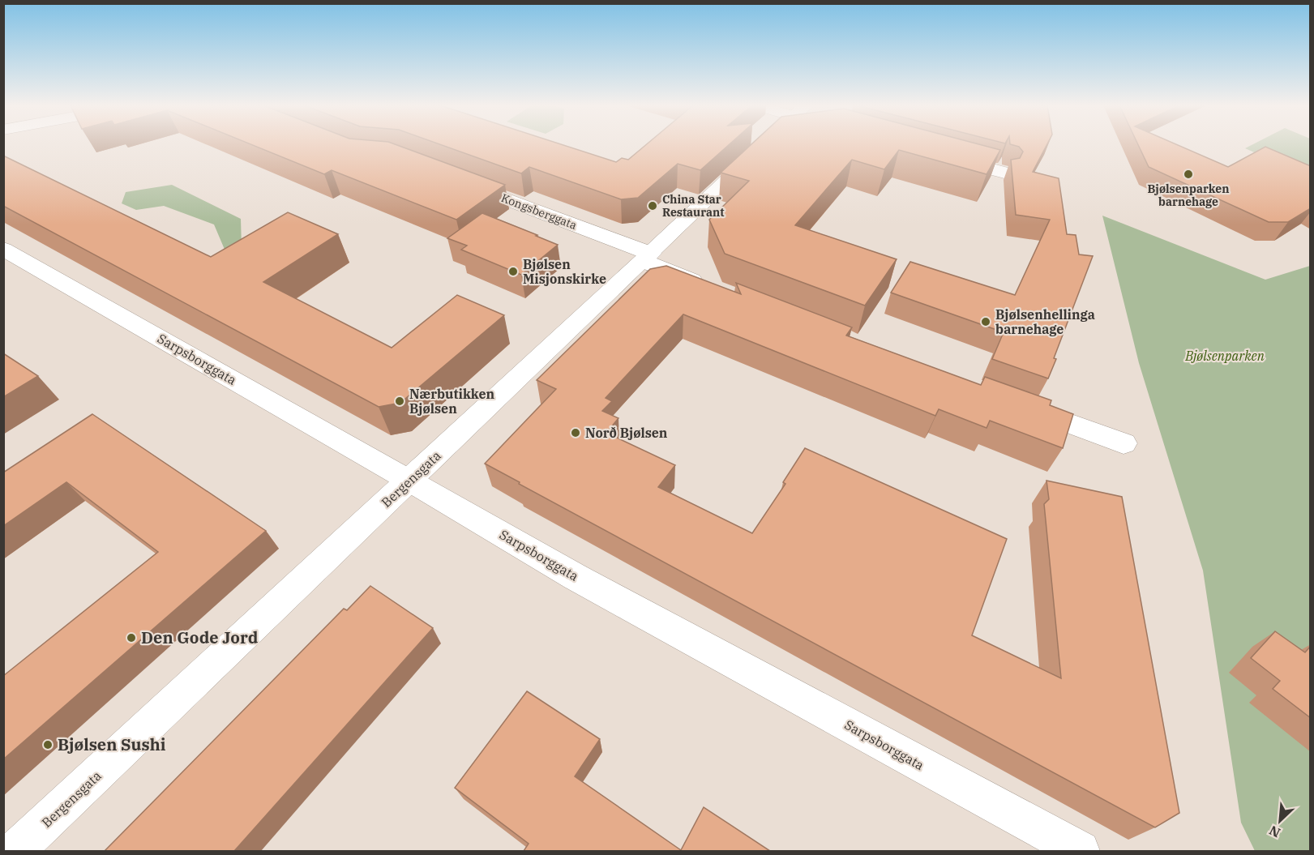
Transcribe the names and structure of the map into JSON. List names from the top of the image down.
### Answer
{
  "streets": {
    "street": ["Kongsberggata", "Sarpsborggata", "Bergensgata"]
  },
  "crossings": [
    ["Kongsberggata", "Bergensgata"],
    ["Sarpsborggata", "Bergensgata"]
  ],
  "parks": ["Bjølsenparken"],
  "places": [
    "Bjølsenparken barnehage",
    "China Star Restaurant",
    "Bjølsen Misjonskirke",
    "Bjølsenhellinga barnehage",
    "Nærbutikken Bjølsen",
    "Norð Bjølsen",
    "Den Gode Jord",
    "Bjølsen Sushi"
  ],
  "north": "bottom left"
}
